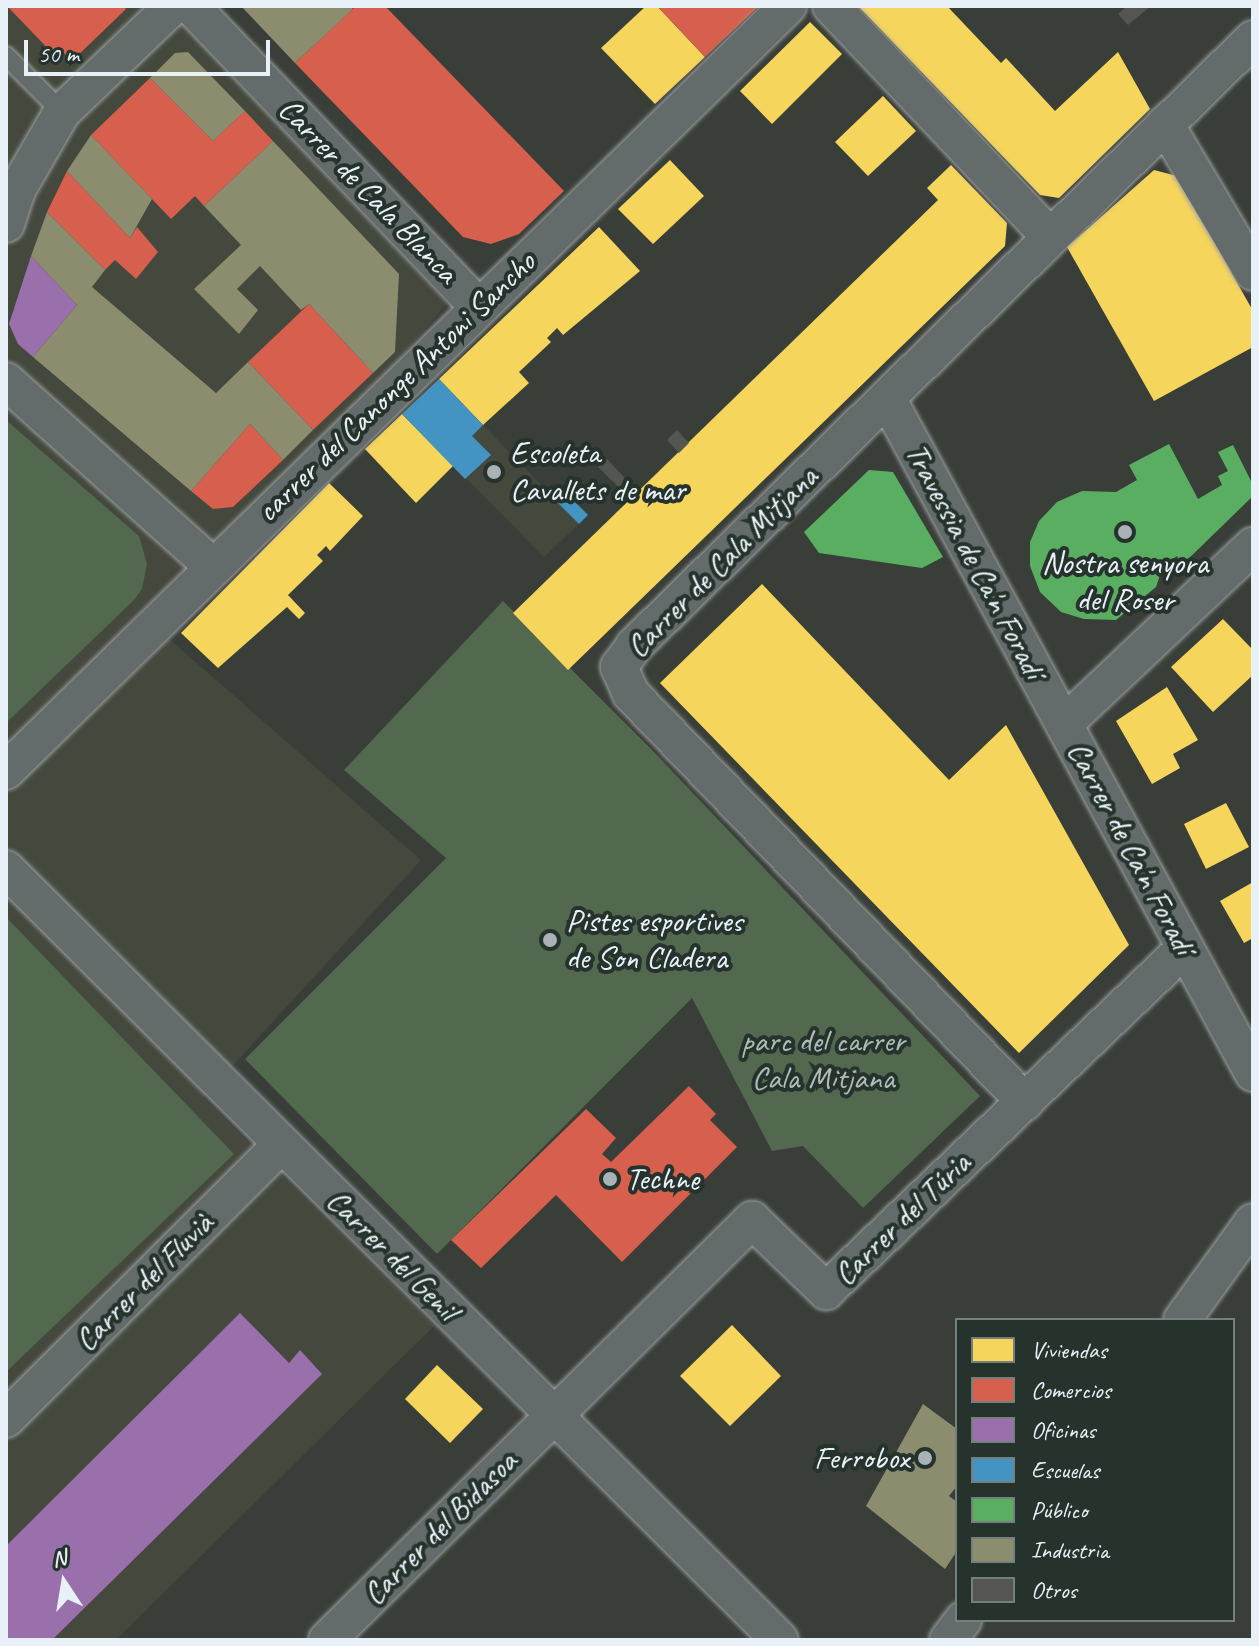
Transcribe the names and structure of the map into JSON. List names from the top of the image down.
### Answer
{
  "streets": {
    "street": [
      "Carrer de Cala Blanca",
      "carrer del Canonge Antoni Sancho",
      "Travessia de Ca'n Foradí",
      "Carrer de Cala Mitjana",
      "Carrer de Ca'n Foradí",
      "Carrer del Túria",
      "Carrer del Genil",
      "Carrer del Fluvià",
      "Carrer del Bidasoa"
    ]
  },
  "crossings": [
    ["Carrer de Cala Blanca", "carrer del Canonge Antoni Sancho"],
    ["Travessia de Ca'n Foradí", "Carrer de Cala Mitjana"],
    ["Travessia de Ca'n Foradí", "Carrer de Ca'n Foradí"],
    ["Carrer de Cala Mitjana", "Carrer del Túria"],
    ["Carrer de Ca'n Foradí", "Carrer del Túria"],
    ["Carrer del Túria", "Carrer del Genil"],
    ["Carrer del Túria", "Carrer del Bidasoa"],
    ["Carrer del Genil", "Carrer del Fluvià"],
    ["Carrer del Genil", "Carrer del Bidasoa"]
  ],
  "parks": ["parc del carrer Cala Mitjana"],
  "places": [
    "Escoleta Cavallets de mar",
    "Nostra senyora del Roser",
    "Pistes esportives de Son Cladera",
    "Techne",
    "Ferrobox"
  ],
  "legend": [
    "Viviendas",
    "Comercios",
    "Oficinas",
    "Escuelas",
    "Público",
    "Industria",
    "Otros"
  ],
  "scale_bar": "50 m",
  "north": "top"
}
